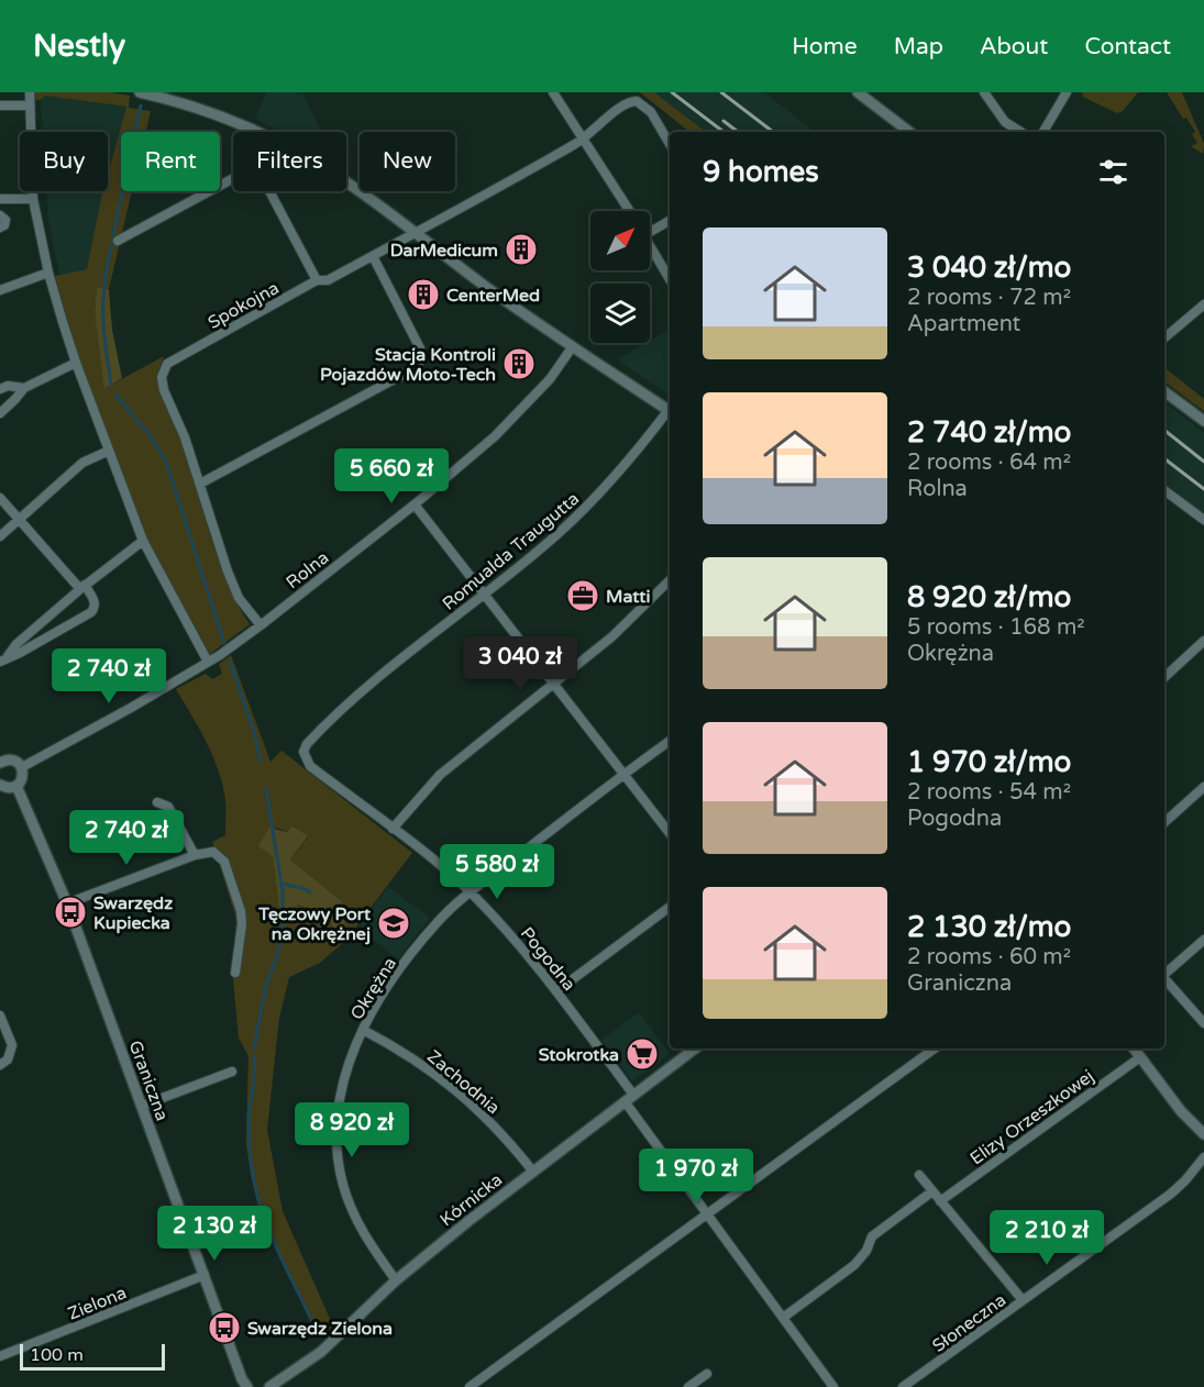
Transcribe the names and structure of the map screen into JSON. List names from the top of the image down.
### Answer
{
  "streets": {
    "street": [
      "Spokojna",
      "Romualda Traugutta",
      "Rolna",
      "Pogodna",
      "Okrężna",
      "Graniczna",
      "Zachodnia",
      "Elizy Orzeszkowej",
      "Kórnicka",
      "Zielona",
      "Słoneczna"
    ]
  },
  "crossings": [
    ["Spokojna", "Rolna"],
    ["Romualda Traugutta", "Pogodna"],
    ["Pogodna", "Okrężna"],
    ["Pogodna", "Kórnicka"],
    ["Okrężna", "Zachodnia"],
    ["Okrężna", "Kórnicka"],
    ["Graniczna", "Zielona"],
    ["Zachodnia", "Kórnicka"]
  ],
  "places": {
    "building": ["DarMedicum", "CenterMed", "Stacja Kontroli Pojazdów Moto-Tech"],
    "office": ["Matti"],
    "bus stop": ["Swarzędz Kupiecka", "Swarzędz Zielona"],
    "school or university": ["Tęczowy Port na Okrężnej"],
    "supermarket": ["Stokrotka"]
  },
  "scale_bar": "100 m",
  "north": "top right",
  "page": {
    "header": "Nestly",
    "nav": [
      "Home",
      "Map",
      "About",
      "Contact"
    ],
    "chip": [
      "Buy",
      "Rent",
      "Filters",
      "New"
    ],
    "heading": "9 homes",
    "list": [
      {
        "name": "3 040 zł/mo",
        "note": "2 rooms · 72 m² · Apartment"
      },
      {
        "name": "2 740 zł/mo",
        "note": "2 rooms · 64 m² · Rolna"
      },
      {
        "name": "8 920 zł/mo",
        "note": "5 rooms · 168 m² · Okrężna"
      },
      {
        "name": "1 970 zł/mo",
        "note": "2 rooms · 54 m² · Pogodna"
      },
      {
        "name": "2 130 zł/mo",
        "note": "2 rooms · 60 m² · Graniczna"
      }
    ],
    "price": [
      "5 660 zł",
      "3 040 zł",
      "2 740 zł",
      "2 740 zł",
      "5 580 zł",
      "8 920 zł",
      "1 970 zł",
      "2 130 zł",
      "2 210 zł"
    ],
    "scale": "100 m"
  }
}
